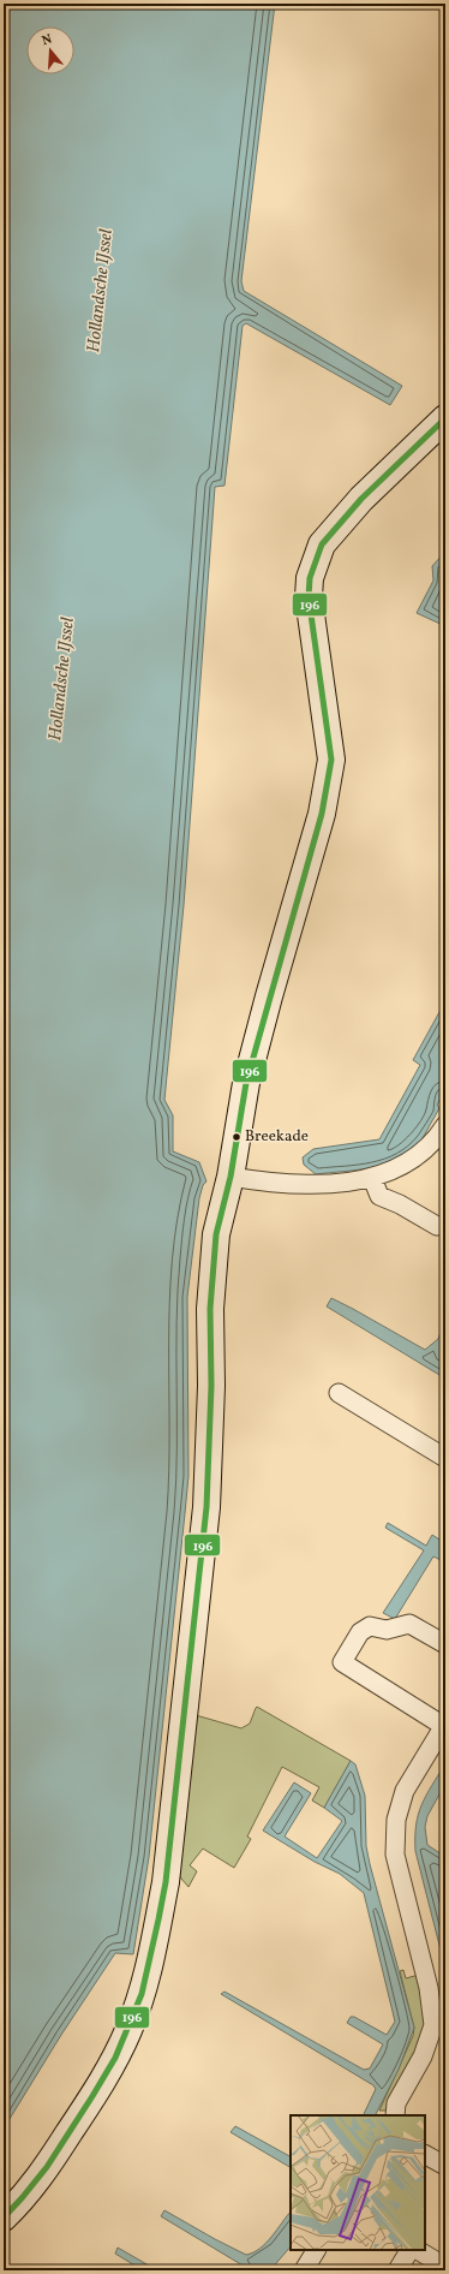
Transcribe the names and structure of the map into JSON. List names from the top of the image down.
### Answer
{
  "water": ["Hollandsche IJssel"],
  "places": ["Breekade"],
  "lines": ["transit line 196"],
  "north": "top"
}
